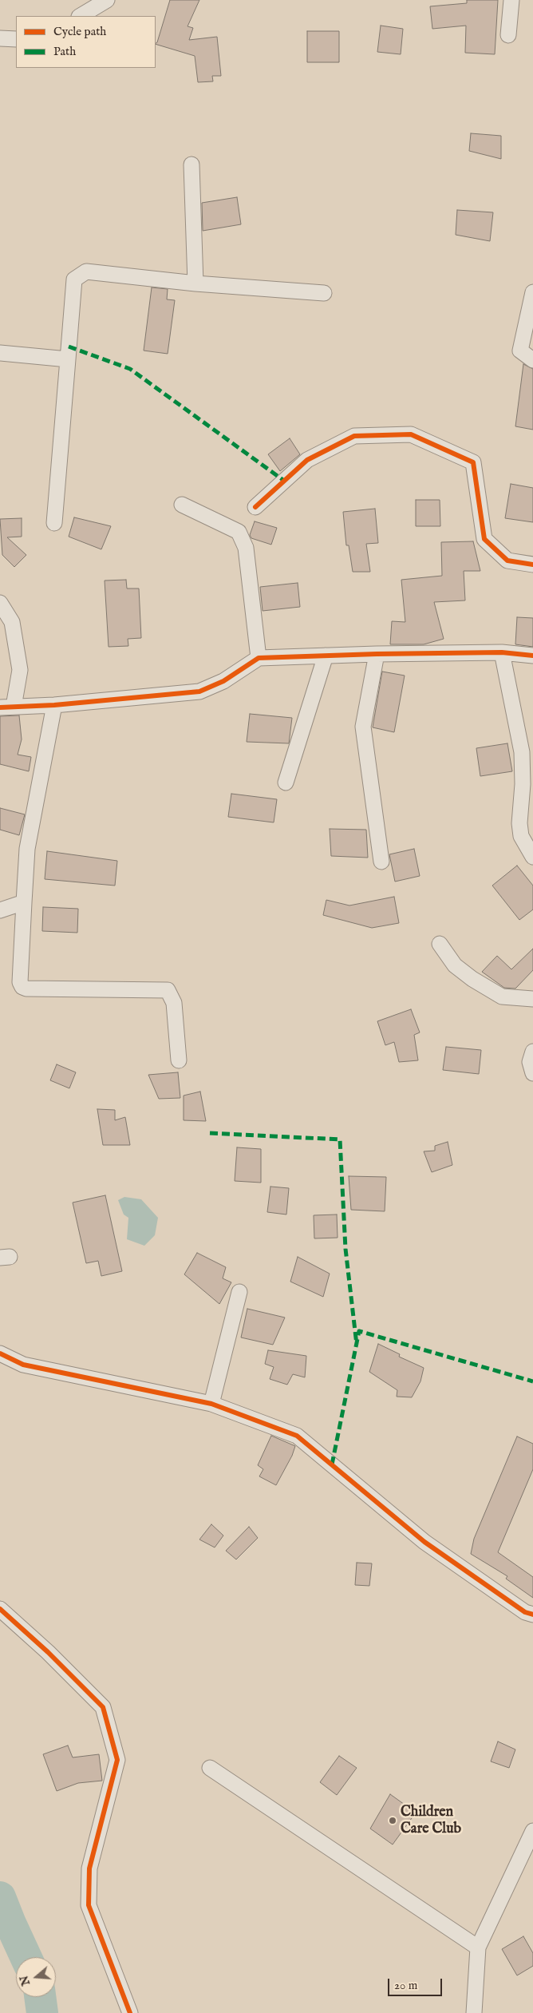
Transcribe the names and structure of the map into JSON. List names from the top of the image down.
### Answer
{
  "places": ["Children Care Club"],
  "legend": ["Cycle path", "Path"],
  "scale_bar": "20 m",
  "north": "left"
}
